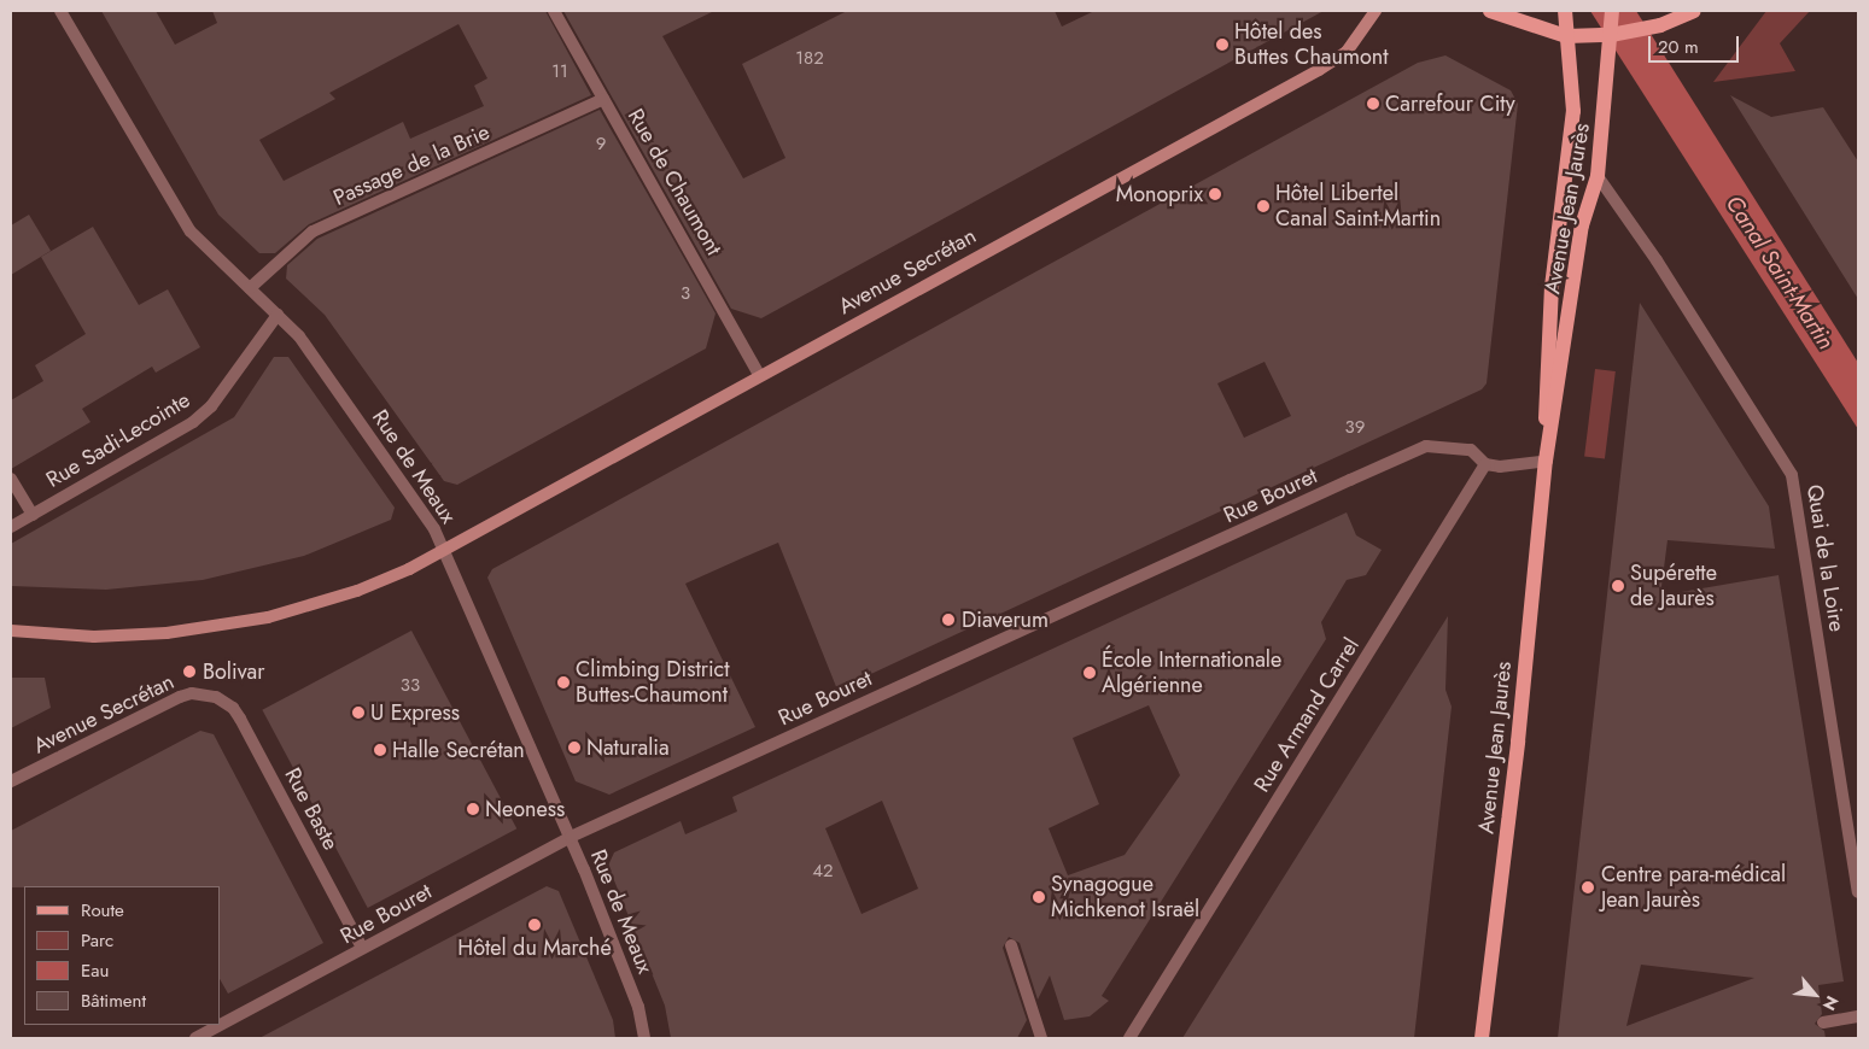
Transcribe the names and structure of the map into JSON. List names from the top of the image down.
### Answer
{
  "streets": {
    "main road": ["Avenue Jean Jaurès", "Avenue Secrétan"],
    "street": [
      "Passage de la Brie",
      "Rue de Chaumont",
      "Rue Sadi-Lecointe",
      "Rue de Meaux",
      "Rue Bouret",
      "Quai de la Loire",
      "Rue Armand Carrel",
      "Rue Baste"
    ]
  },
  "crossings": [
    ["Passage de la Brie", "Rue de Chaumont"],
    ["Passage de la Brie", "Rue de Meaux"],
    ["Rue de Chaumont", "Avenue Secrétan"],
    ["Avenue Jean Jaurès", "Quai de la Loire"],
    ["Avenue Secrétan", "Rue de Meaux"],
    ["Avenue Secrétan", "Rue Baste"],
    ["Rue Sadi-Lecointe", "Rue de Meaux"],
    ["Rue de Meaux", "Rue Bouret"],
    ["Rue Bouret", "Rue Armand Carrel"],
    ["Rue Bouret", "Rue Baste"]
  ],
  "water": ["Canal Saint-Martin"],
  "places": [
    "Hôtel des Buttes Chaumont",
    "Carrefour City",
    "Monoprix",
    "Hôtel Libertel Canal Saint-Martin",
    "Supérette de Jaurès",
    "Diaverum",
    "Bolivar",
    "École Internationale Algérienne",
    "Climbing District Buttes-Chaumont",
    "U Express",
    "Naturalia",
    "Halle Secrétan",
    "Neoness",
    "Centre para-médical Jean Jaurès",
    "Synagogue Michkenot Israël",
    "Hôtel du Marché"
  ],
  "house_numbers": [
    "182",
    "11",
    "9",
    "3",
    "39",
    "33",
    "42"
  ],
  "legend": [
    "Route",
    "Parc",
    "Eau",
    "Bâtiment"
  ],
  "scale_bar": "20 m",
  "north": "bottom right"
}
